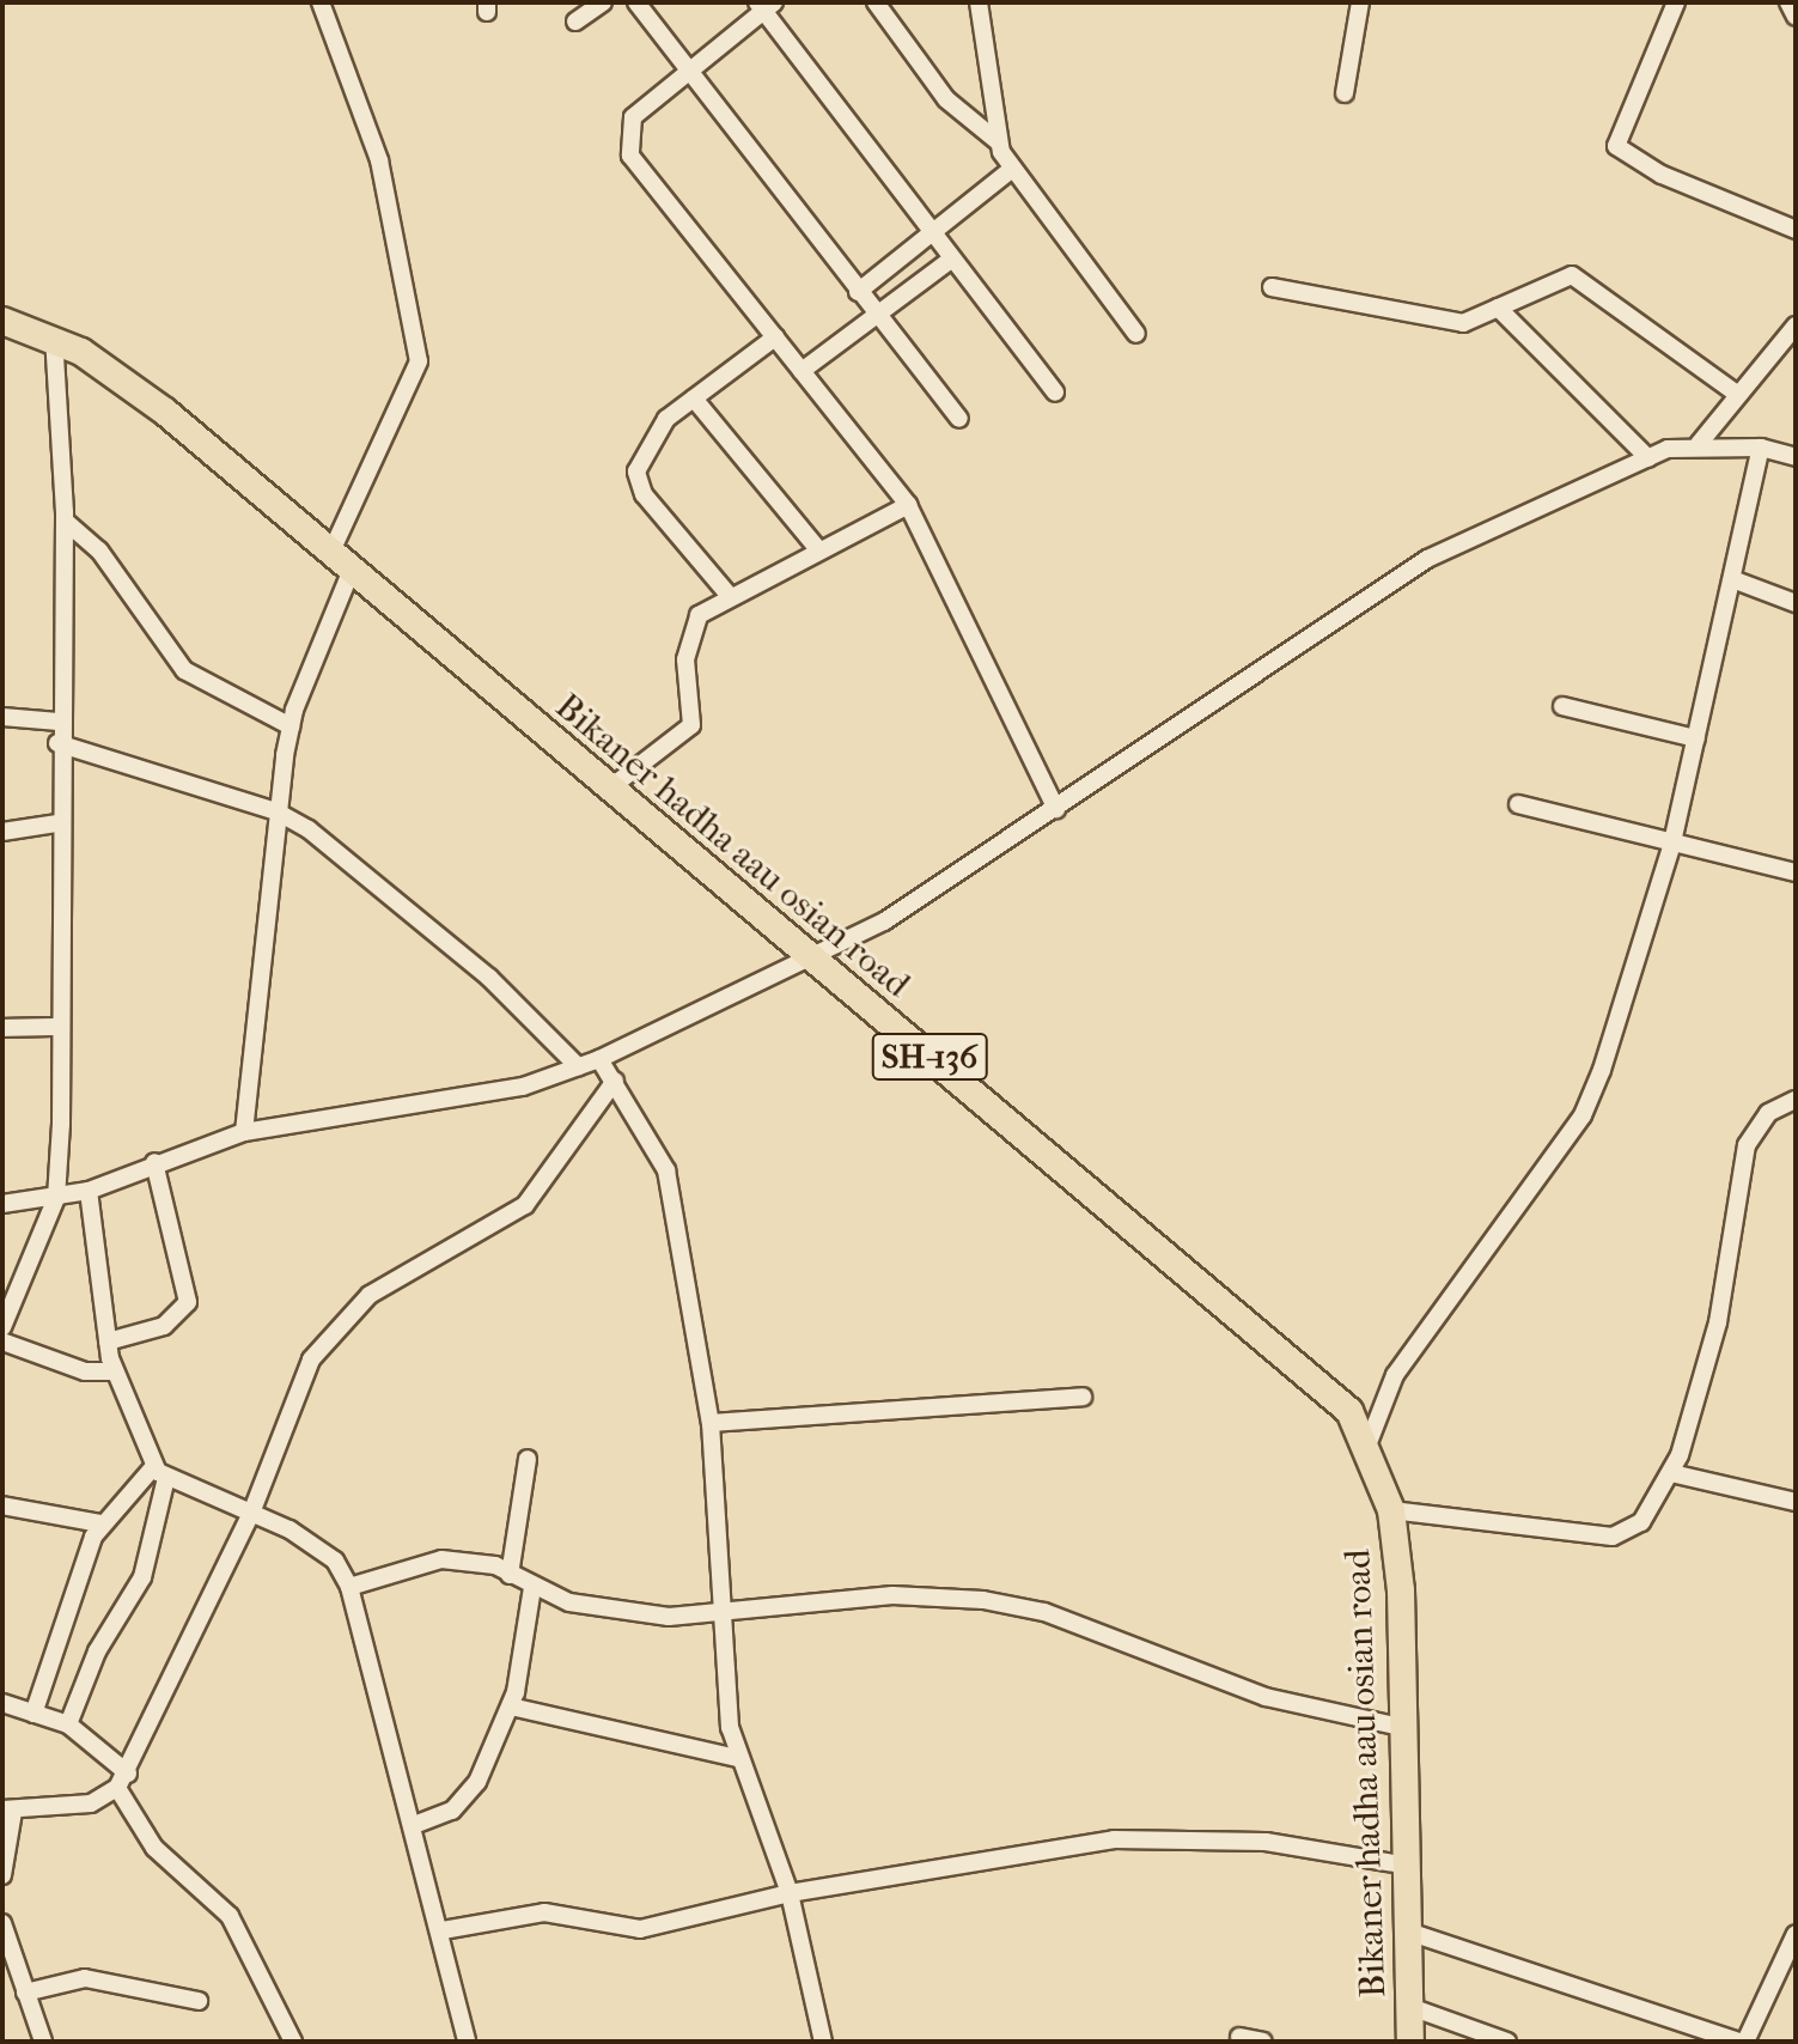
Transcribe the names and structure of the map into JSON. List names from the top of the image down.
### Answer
{
  "streets": {
    "main road": ["Bikaner hadha aau osian road", "SH-136"]
  }
}
